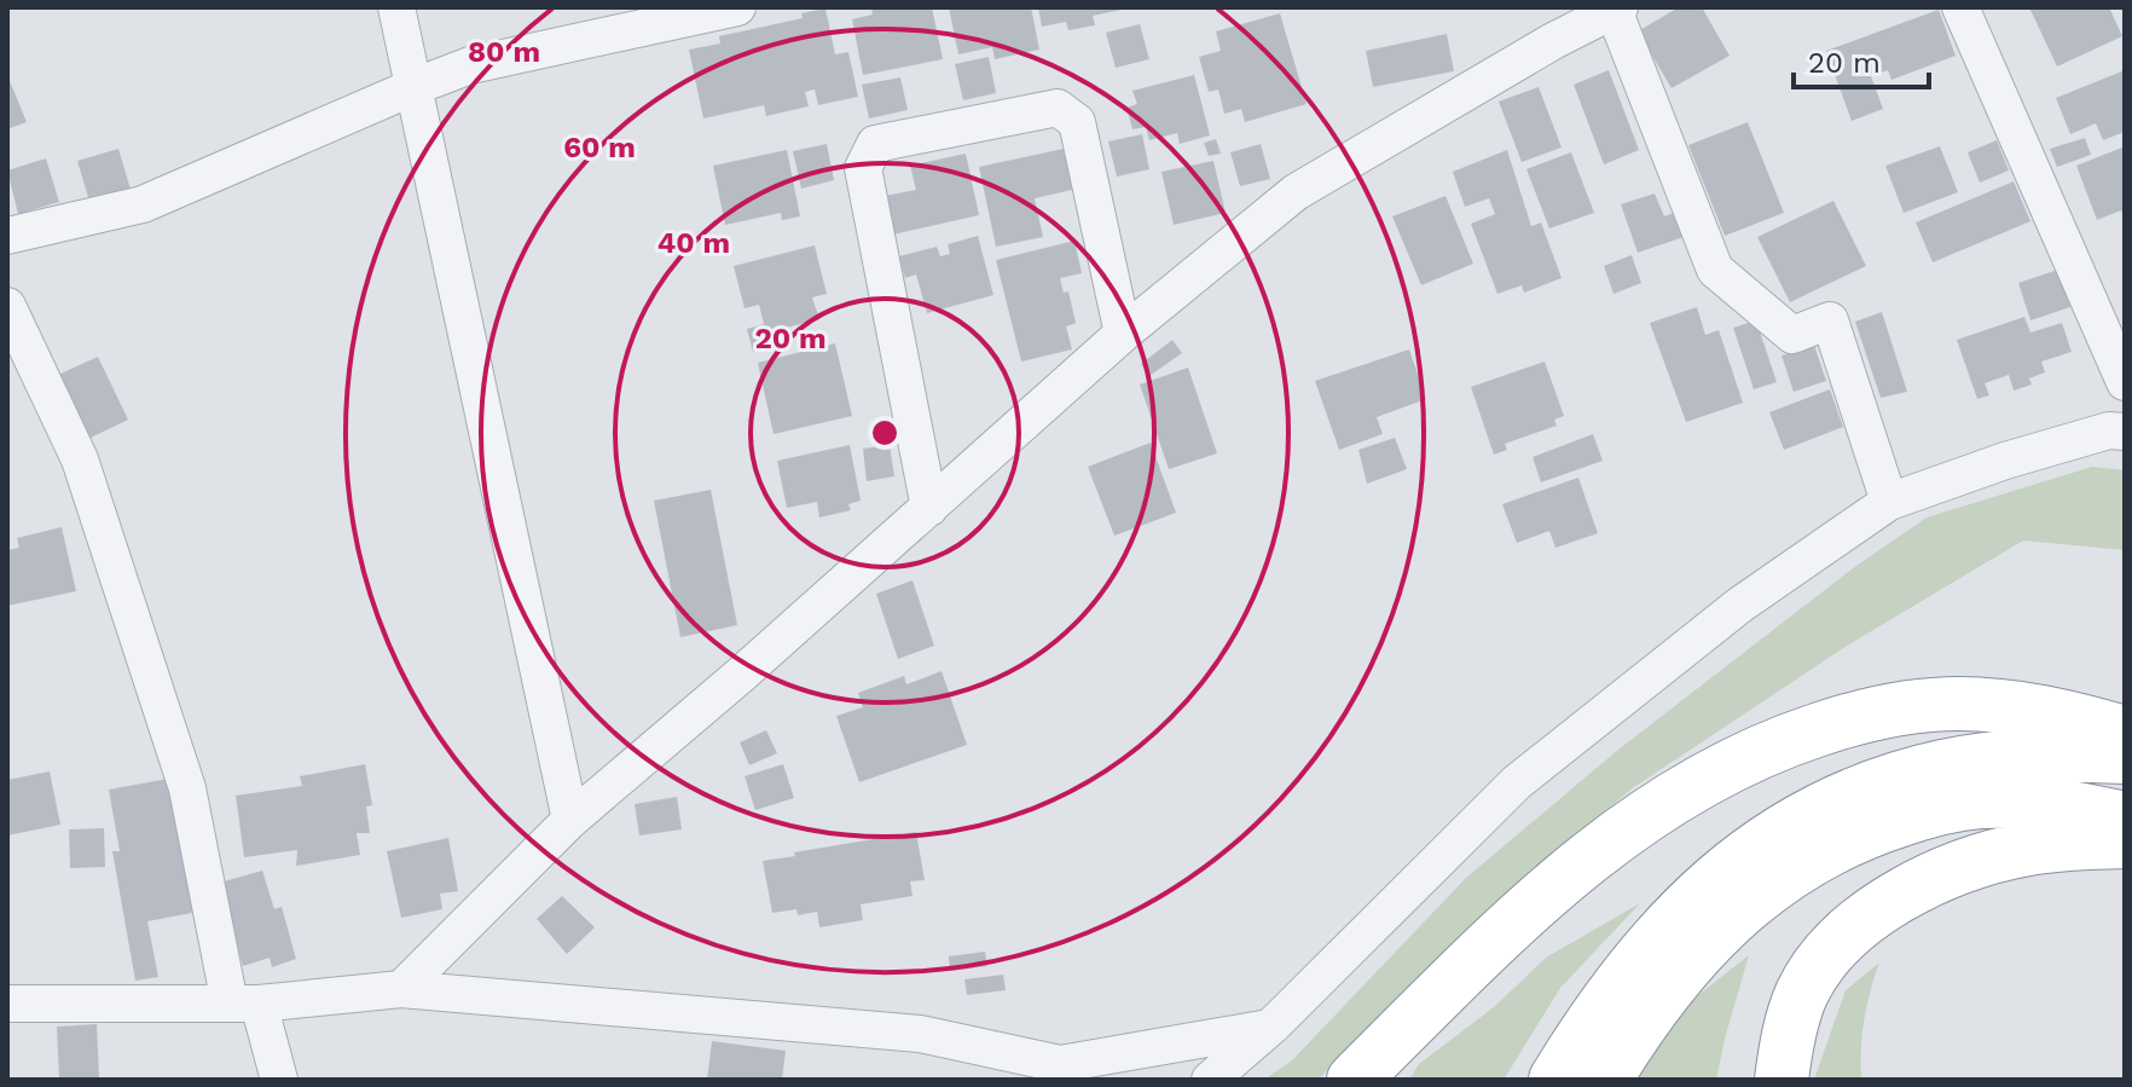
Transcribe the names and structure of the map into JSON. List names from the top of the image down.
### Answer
{
  "scale_bar": "20 m",
  "rings": [
    "80 m",
    "60 m",
    "40 m",
    "20 m"
  ]
}
